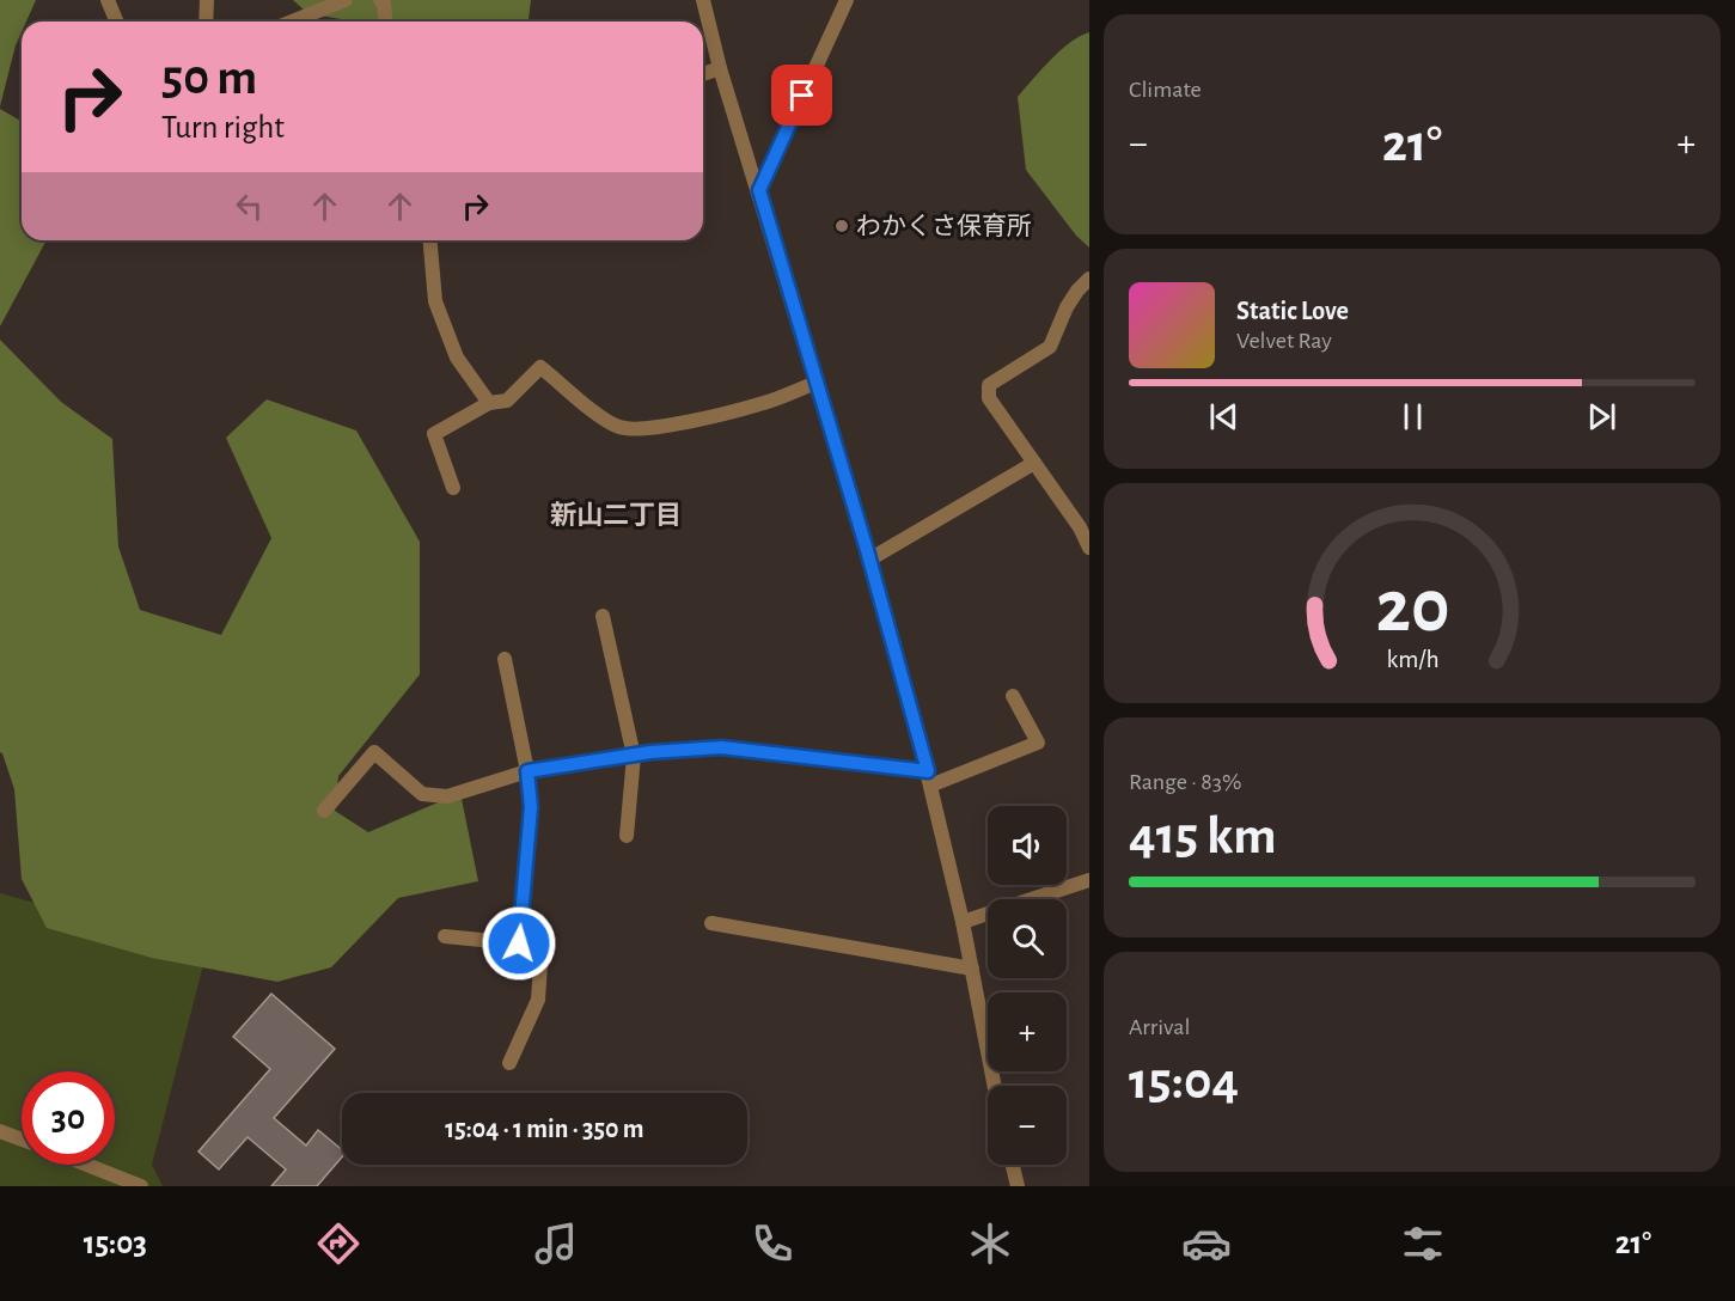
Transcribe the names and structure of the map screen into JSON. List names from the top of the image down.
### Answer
{
  "districts": ["新山二丁目"],
  "places": ["わかくさ保育所"],
  "page": {
    "tile": [
      "Climate",
      ["Range · 83%", "415 km"],
      ["Arrival", "15:04"]
    ],
    "turn": ["50 m", "Turn right"],
    "heat": ["−", "21°", "+"],
    "song": ["Static Love", "Velvet Ray"],
    "map_buttons": ["+", "−"],
    "limit": "30",
    "trip": "15:04 · 1 min · 350 m",
    "tabs": ["15:03", "21°"],
    "gauge": ["20", "km/h"]
  }
}
